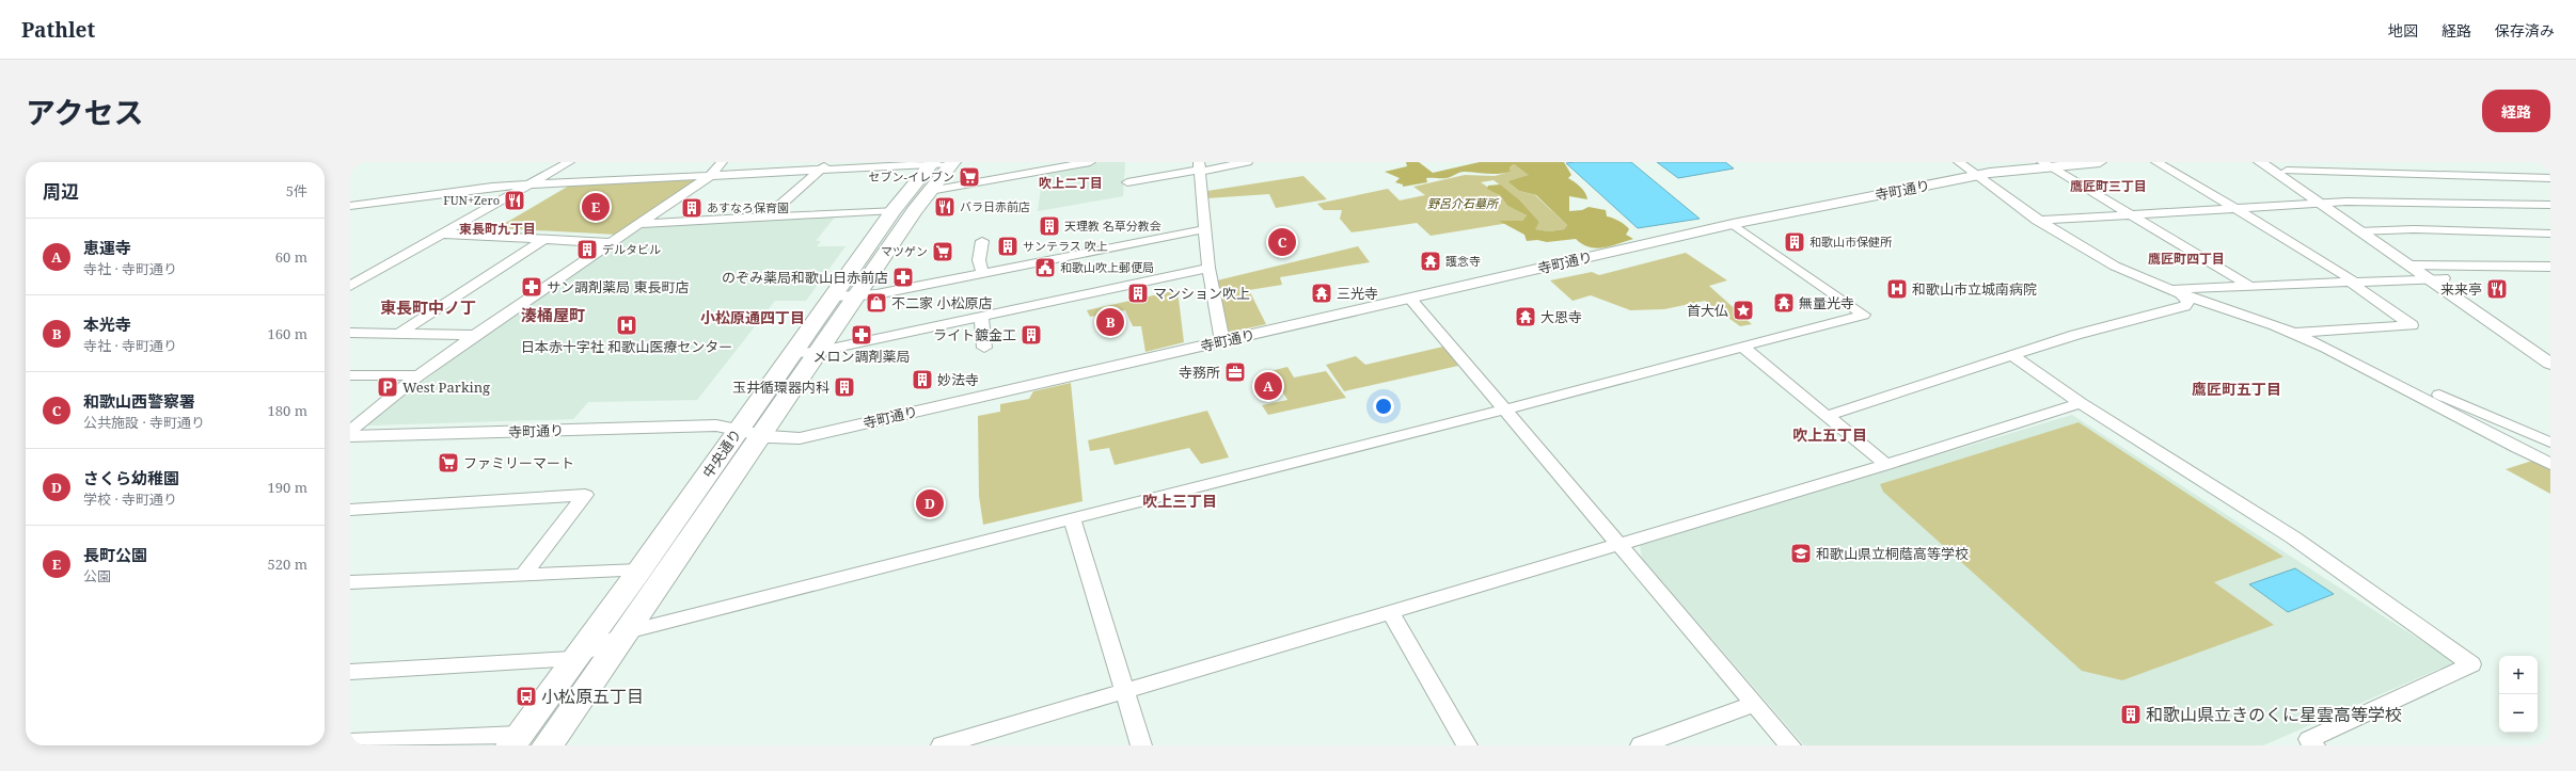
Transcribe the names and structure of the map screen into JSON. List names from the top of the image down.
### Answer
{
  "streets": {
    "highway": ["中央通り"],
    "street": ["寺町通り"]
  },
  "crossings": [
    ["寺町通り", "中央通り"]
  ],
  "districts": [
    "吹上二丁目",
    "鷹匠町三丁目",
    "東長町九丁目",
    "鷹匠町四丁目",
    "東長町中ノ丁",
    "湊桶屋町",
    "小松原通四丁目",
    "鷹匠町五丁目",
    "吹上五丁目",
    "吹上三丁目"
  ],
  "parks": ["野呂介石墓所"],
  "places": {
    "supermarket": ["セブン-イレブン", "マツゲン", "ファミリーマート"],
    "restaurant": ["FUN+Zero", "バラ日赤前店", "来来亭"],
    "building": [
      "あすなろ保育園",
      "天理教 名草分教会",
      "和歌山市保健所",
      "サンテラス 吹上",
      "デルタビル",
      "マンション吹上",
      "ライト鍍金工",
      "妙法寺",
      "玉井循環器内科",
      "和歌山県立きのくに星雲高等学校"
    ],
    "temple": [
      "護念寺",
      "三光寺",
      "無量光寺",
      "大恩寺"
    ],
    "public building": ["和歌山吹上郵便局"],
    "pharmacy": ["のぞみ薬局和歌山日赤前店", "サン調剤薬局 東長町店", "メロン調剤薬局"],
    "hospital": ["和歌山市立城南病院", "日本赤十字社 和歌山医療センター"],
    "shop": ["不二家 小松原店"],
    "place": ["首大仏"],
    "office": ["寺務所"],
    "parking": ["West Parking"],
    "school or university": ["和歌山県立桐蔭高等学校"],
    "bus stop": ["小松原五丁目"]
  },
  "page": {
    "header": "Pathlet",
    "nav": ["地図", "経路", "保存済み"],
    "title": "アクセス",
    "buttons": "経路",
    "heading": ["周辺", "5件"],
    "pins": [
      "E",
      "C",
      "B",
      "A",
      "D"
    ],
    "list": [
      {
        "mark": "A",
        "name": "恵運寺",
        "note": "寺社 · 寺町通り",
        "value": "60 m"
      },
      {
        "mark": "B",
        "name": "本光寺",
        "note": "寺社 · 寺町通り",
        "value": "160 m"
      },
      {
        "mark": "C",
        "name": "和歌山西警察署",
        "note": "公共施設 · 寺町通り",
        "value": "180 m"
      },
      {
        "mark": "D",
        "name": "さくら幼稚園",
        "note": "学校 · 寺町通り",
        "value": "190 m"
      },
      {
        "mark": "E",
        "name": "長町公園",
        "note": "公園",
        "value": "520 m"
      }
    ],
    "map_buttons": ["+", "−"]
  }
}
